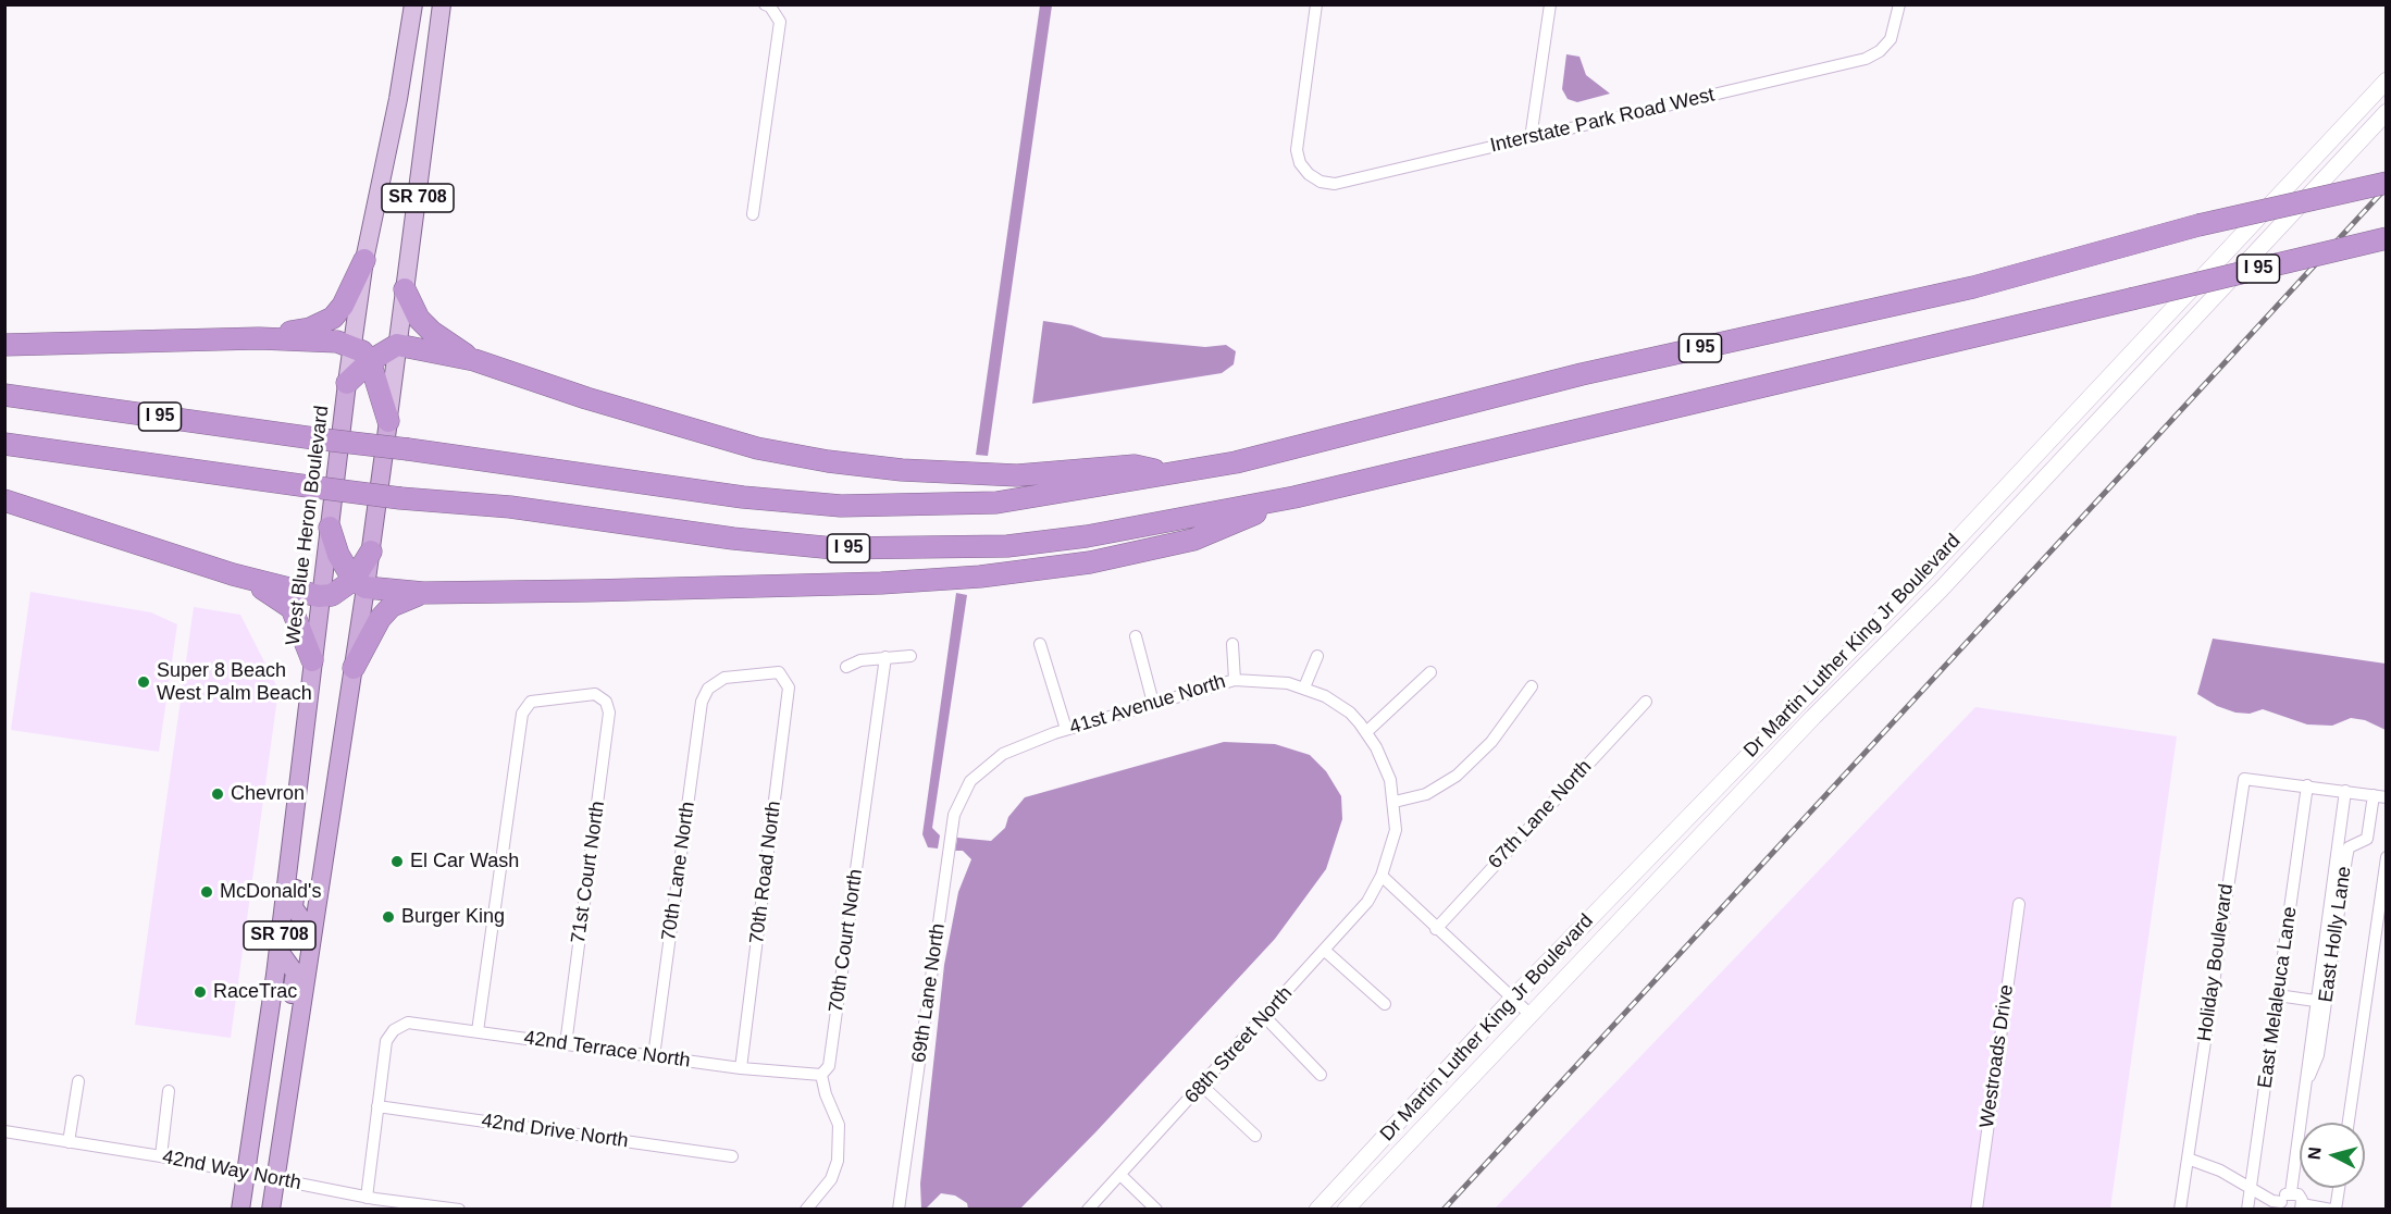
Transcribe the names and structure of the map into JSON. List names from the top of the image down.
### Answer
{
  "streets": {
    "highway": ["SR 708", "I 95", "West Blue Heron Boulevard"],
    "main road": ["Dr Martin Luther King Jr Boulevard"],
    "street": [
      "Interstate Park Road West",
      "41st Avenue North",
      "67th Lane North",
      "70th Lane North",
      "71st Court North",
      "70th Road North",
      "East Holly Lane",
      "70th Court North",
      "Holiday Boulevard",
      "69th Lane North",
      "East Melaleuca Lane",
      "68th Street North",
      "42nd Terrace North",
      "Westroads Drive",
      "42nd Drive North",
      "42nd Way North"
    ]
  },
  "crossings": [
    ["SR 708", "42nd Way North"],
    ["West Blue Heron Boulevard", "42nd Way North"],
    ["41st Avenue North", "69th Lane North"],
    ["41st Avenue North", "68th Street North"],
    ["70th Lane North", "70th Road North"],
    ["70th Lane North", "42nd Terrace North"],
    ["71st Court North", "42nd Terrace North"],
    ["70th Road North", "42nd Terrace North"],
    ["70th Court North", "42nd Terrace North"],
    ["Holiday Boulevard", "East Melaleuca Lane"],
    ["42nd Terrace North", "42nd Drive North"]
  ],
  "places": [
    "Super 8 Beach West Palm Beach",
    "Chevron",
    "El Car Wash",
    "McDonald's",
    "Burger King",
    "RaceTrac"
  ],
  "north": "left"
}
